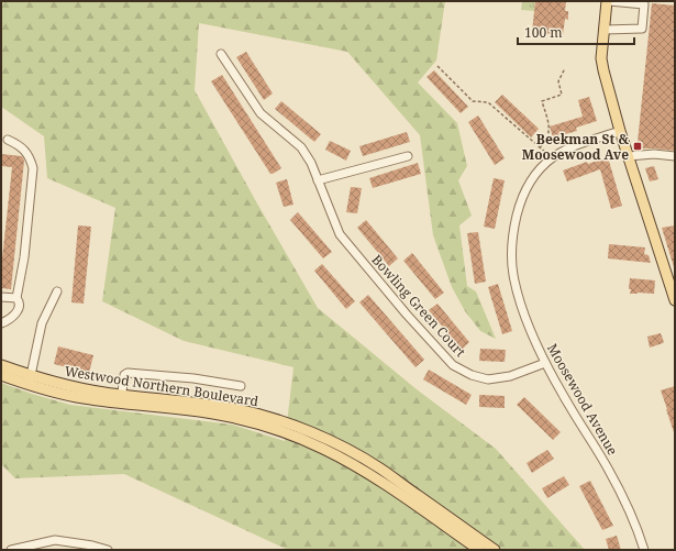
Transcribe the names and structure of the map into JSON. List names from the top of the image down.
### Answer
{
  "streets": {
    "main road": ["Westwood Northern Boulevard"],
    "street": ["Bowling Green Court", "Moosewood Avenue"]
  },
  "crossings": [
    ["Bowling Green Court", "Moosewood Avenue"]
  ],
  "places": {
    "transit": ["Beekman St & Moosewood Ave"]
  },
  "scale_bar": "100 m"
}
